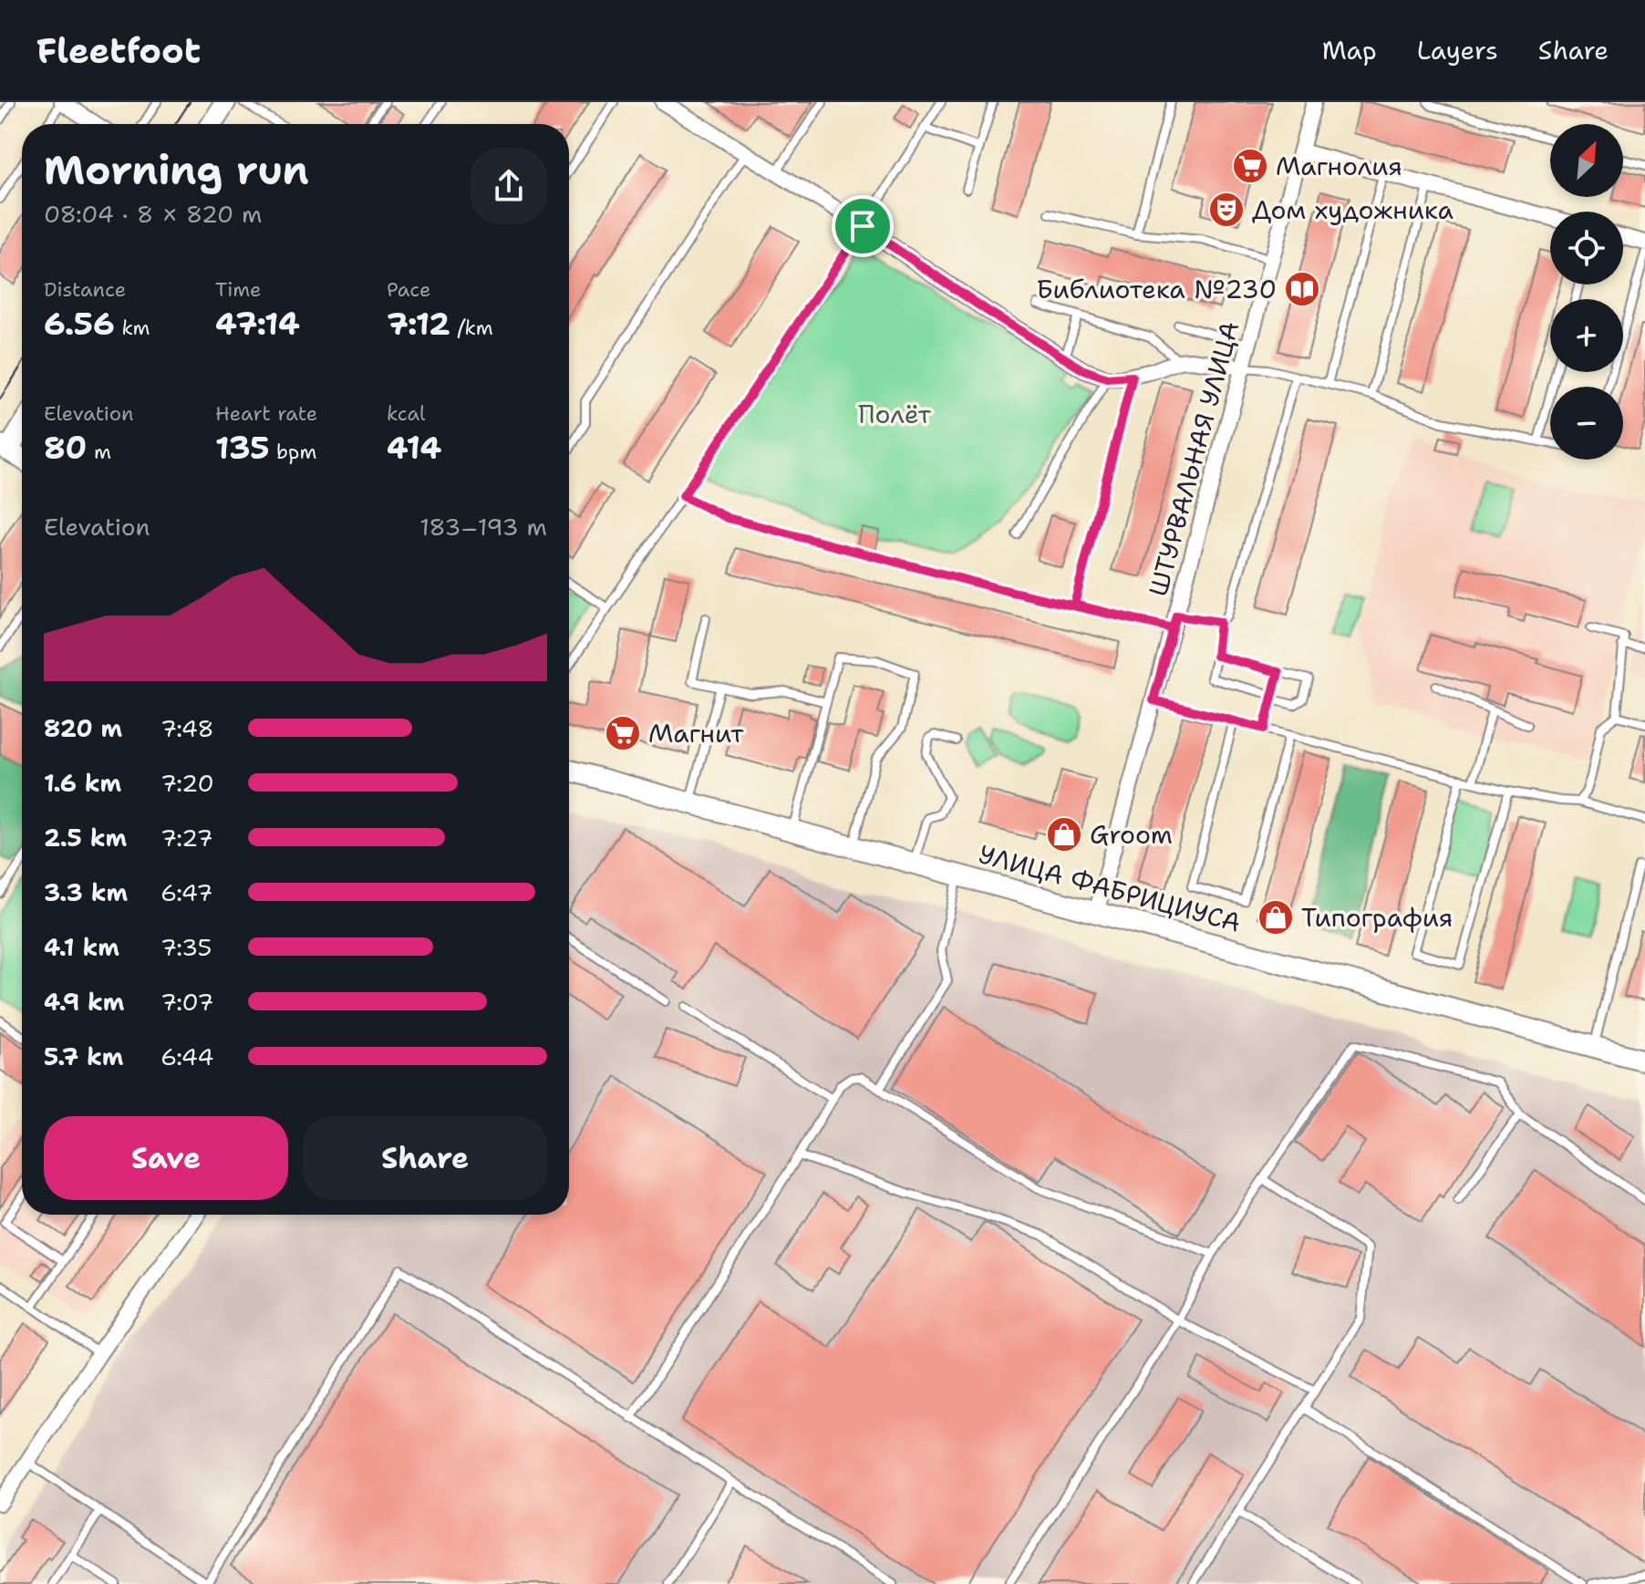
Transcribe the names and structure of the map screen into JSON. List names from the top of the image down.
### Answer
{
  "streets": {
    "main road": ["УЛИЦА ФАБРИЦИУСА"],
    "street": ["ШТУРВАЛЬНАЯ УЛИЦА"]
  },
  "crossings": [
    ["ШТУРВАЛЬНАЯ УЛИЦА", "УЛИЦА ФАБРИЦИУСА"]
  ],
  "parks": ["Полёт"],
  "places": {
    "supermarket": ["Магнолия", "Магнит"],
    "theatre": ["Дом художника"],
    "library": ["Библиотека №230"],
    "shop": ["Groom", "Типография"]
  },
  "north": "top right",
  "page": {
    "header": "Fleetfoot",
    "nav": ["Map", "Layers", "Share"],
    "map_buttons": ["+", "−"],
    "heading": ["Morning run", "08:04 · 8 × 820 m"],
    "stats": [
      ["Distance", "6.56 km"],
      ["Time", "47:14"],
      ["Pace", "7:12 /km"],
      ["Elevation", "80 m"],
      ["Heart rate", "135 bpm"],
      ["kcal", "414"]
    ],
    "chart": ["Elevation", "183–193 m"],
    "list": [
      {
        "name": "820 m",
        "note": "7:48"
      },
      {
        "name": "1.6 km",
        "note": "7:20"
      },
      {
        "name": "2.5 km",
        "note": "7:27"
      },
      {
        "name": "3.3 km",
        "note": "6:47"
      },
      {
        "name": "4.1 km",
        "note": "7:35"
      },
      {
        "name": "4.9 km",
        "note": "7:07"
      },
      {
        "name": "5.7 km",
        "note": "6:44"
      }
    ],
    "buttons": ["Save", "Share"]
  }
}
